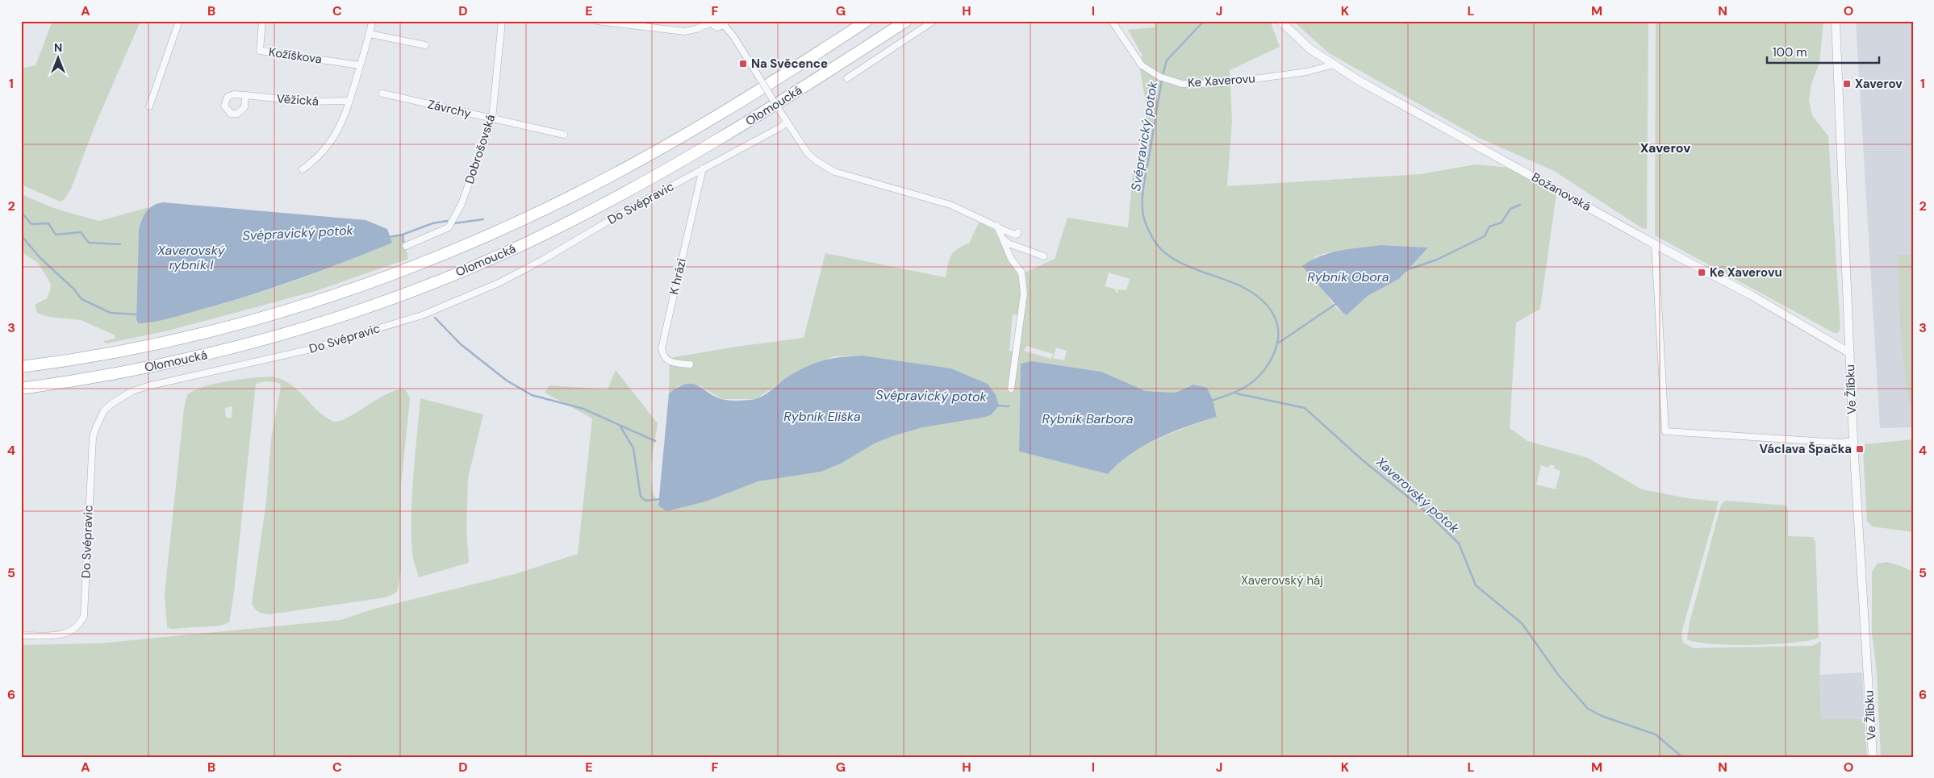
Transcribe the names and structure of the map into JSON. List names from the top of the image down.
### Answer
{
  "streets": {
    "highway": ["Olomoucká"],
    "street": [
      "Kožíškova",
      "Ke Xaverovu",
      "Věžická",
      "Závrchy",
      "Dobrošovská",
      "Božanovská",
      "Do Svépravic",
      "K hrázi",
      "Ve Žlíbku"
    ]
  },
  "crossings": [
    ["Ke Xaverovu", "Božanovská"],
    ["Závrchy", "Dobrošovská"],
    ["Božanovská", "Ve Žlíbku"],
    ["Do Svépravic", "K hrázi"]
  ],
  "districts": ["Xaverov"],
  "water": [
    "Svépravický potok",
    "Xaverovský rybník I",
    "Rybník Obora",
    "Rybník Eliška",
    "Rybník Barbora",
    "Xaverovský potok"
  ],
  "parks": ["Xaverovský háj"],
  "places": {
    "transit": [
      "Na Svěcence",
      "Xaverov",
      "Ke Xaverovu",
      "Václava Špačka"
    ]
  },
  "scale_bar": "100 m",
  "north": "top",
  "grid": {
    "columns": [
      "A",
      "B",
      "C",
      "D",
      "E",
      "F",
      "G",
      "H",
      "I",
      "J",
      "K",
      "L",
      "M",
      "N",
      "O"
    ],
    "rows": [
      "1",
      "2",
      "3",
      "4",
      "5",
      "6"
    ]
  }
}
